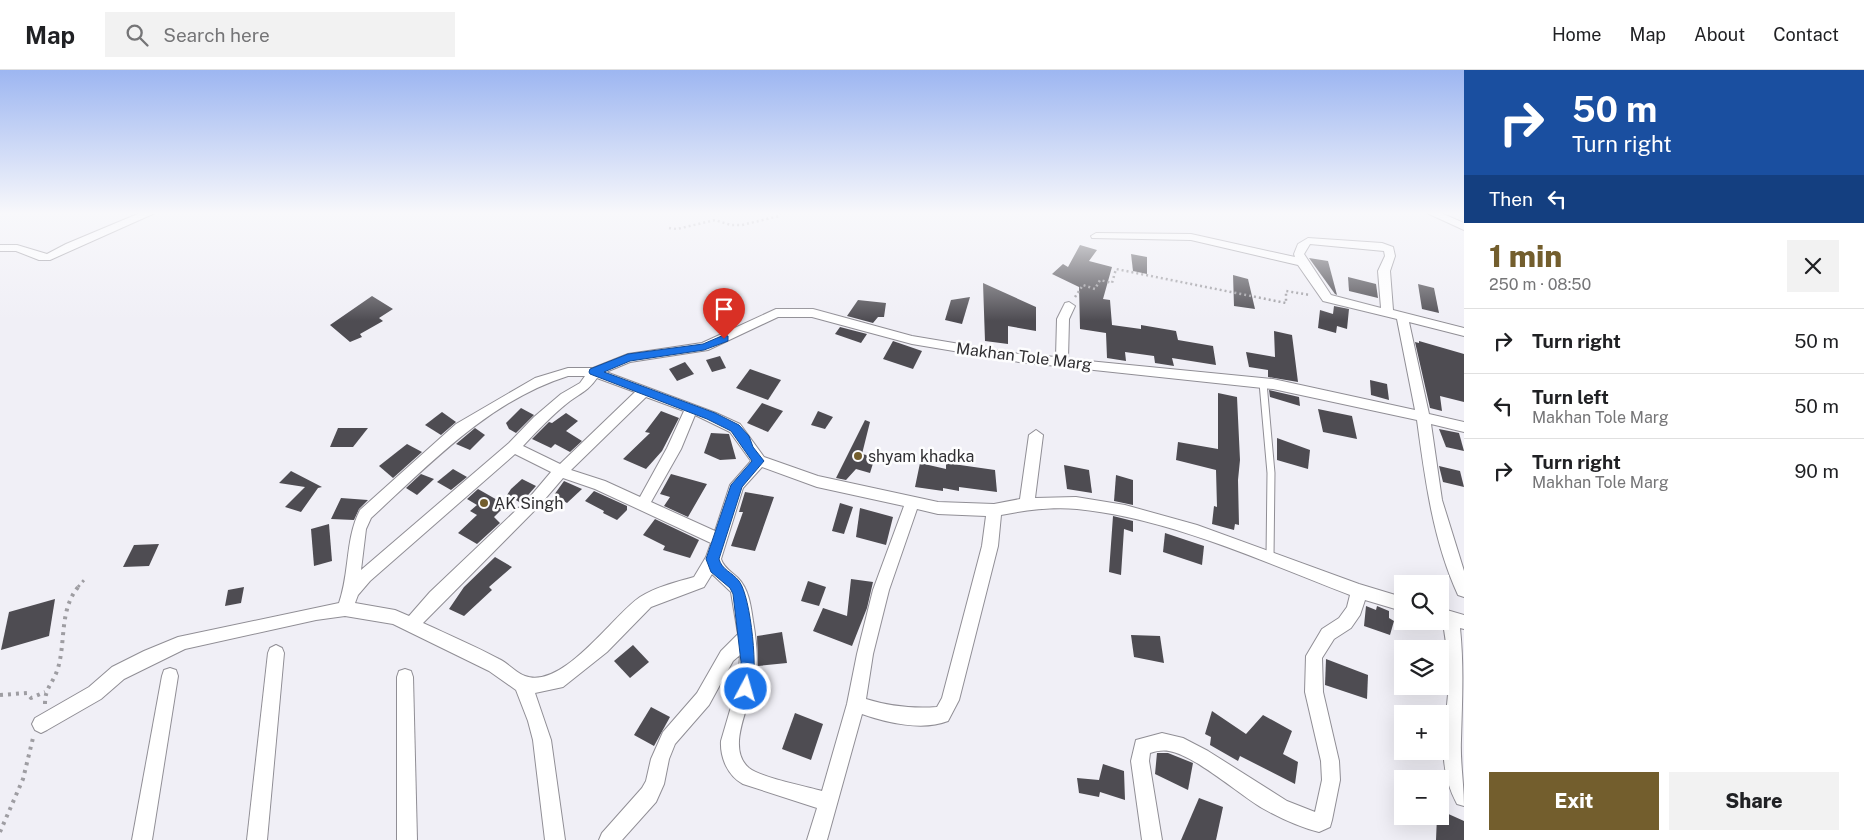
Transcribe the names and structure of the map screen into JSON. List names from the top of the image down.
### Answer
{
  "streets": {
    "street": ["Makhan Tole Marg"]
  },
  "places": ["shyam khadka", "AK Singh"],
  "page": {
    "header": "Map",
    "search": "Search here",
    "nav": [
      "Home",
      "Map",
      "About",
      "Contact"
    ],
    "turn": ["50 m", "Turn right"],
    "then": "Then",
    "heading": ["1 min", "250 m · 08:50"],
    "list": [
      {
        "name": "Turn right",
        "value": "50 m"
      },
      {
        "name": "Turn left",
        "note": "Makhan Tole Marg",
        "value": "50 m"
      },
      {
        "name": "Turn right",
        "note": "Makhan Tole Marg",
        "value": "90 m"
      }
    ],
    "map_buttons": ["+", "−"],
    "buttons": ["Exit", "Share"]
  }
}
